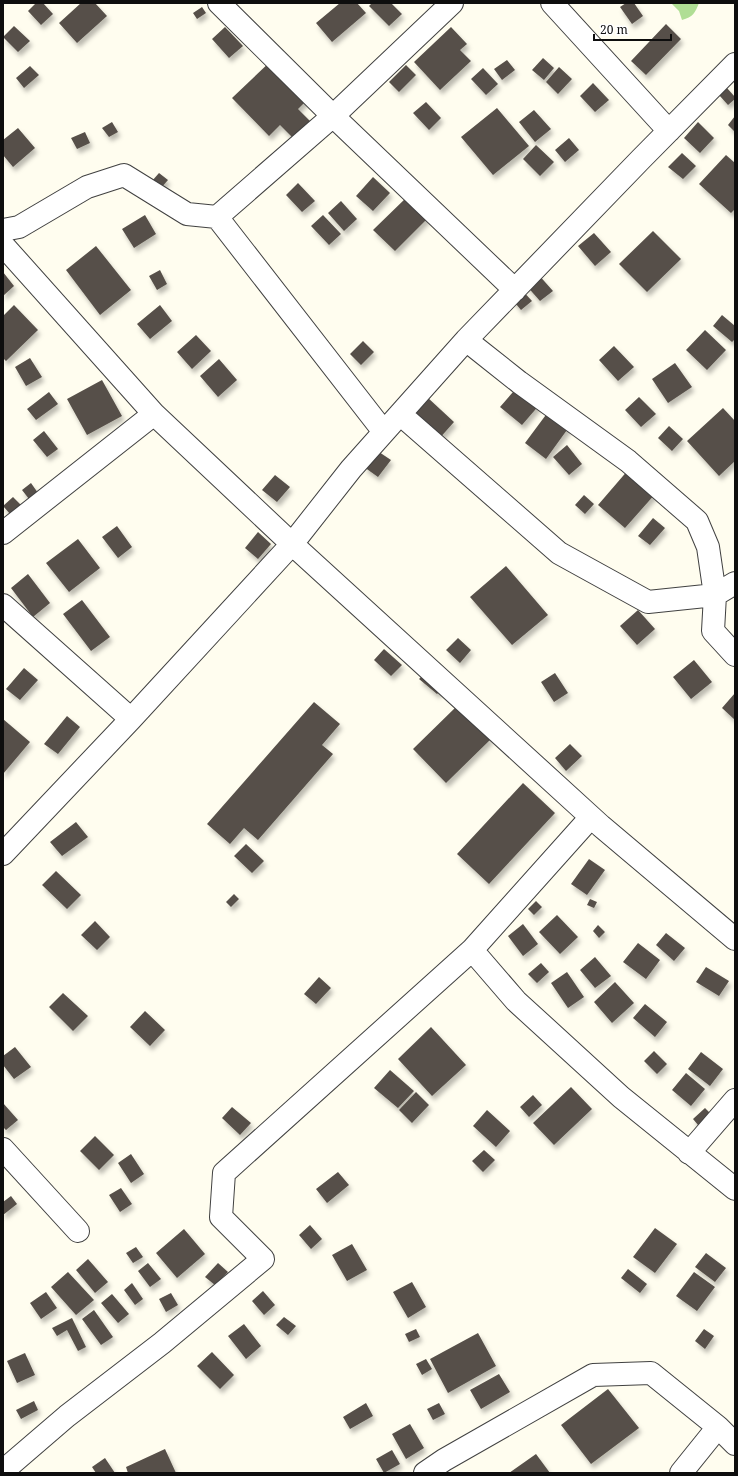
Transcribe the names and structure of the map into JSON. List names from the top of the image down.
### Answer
{
  "scale_bar": "20 m"
}
